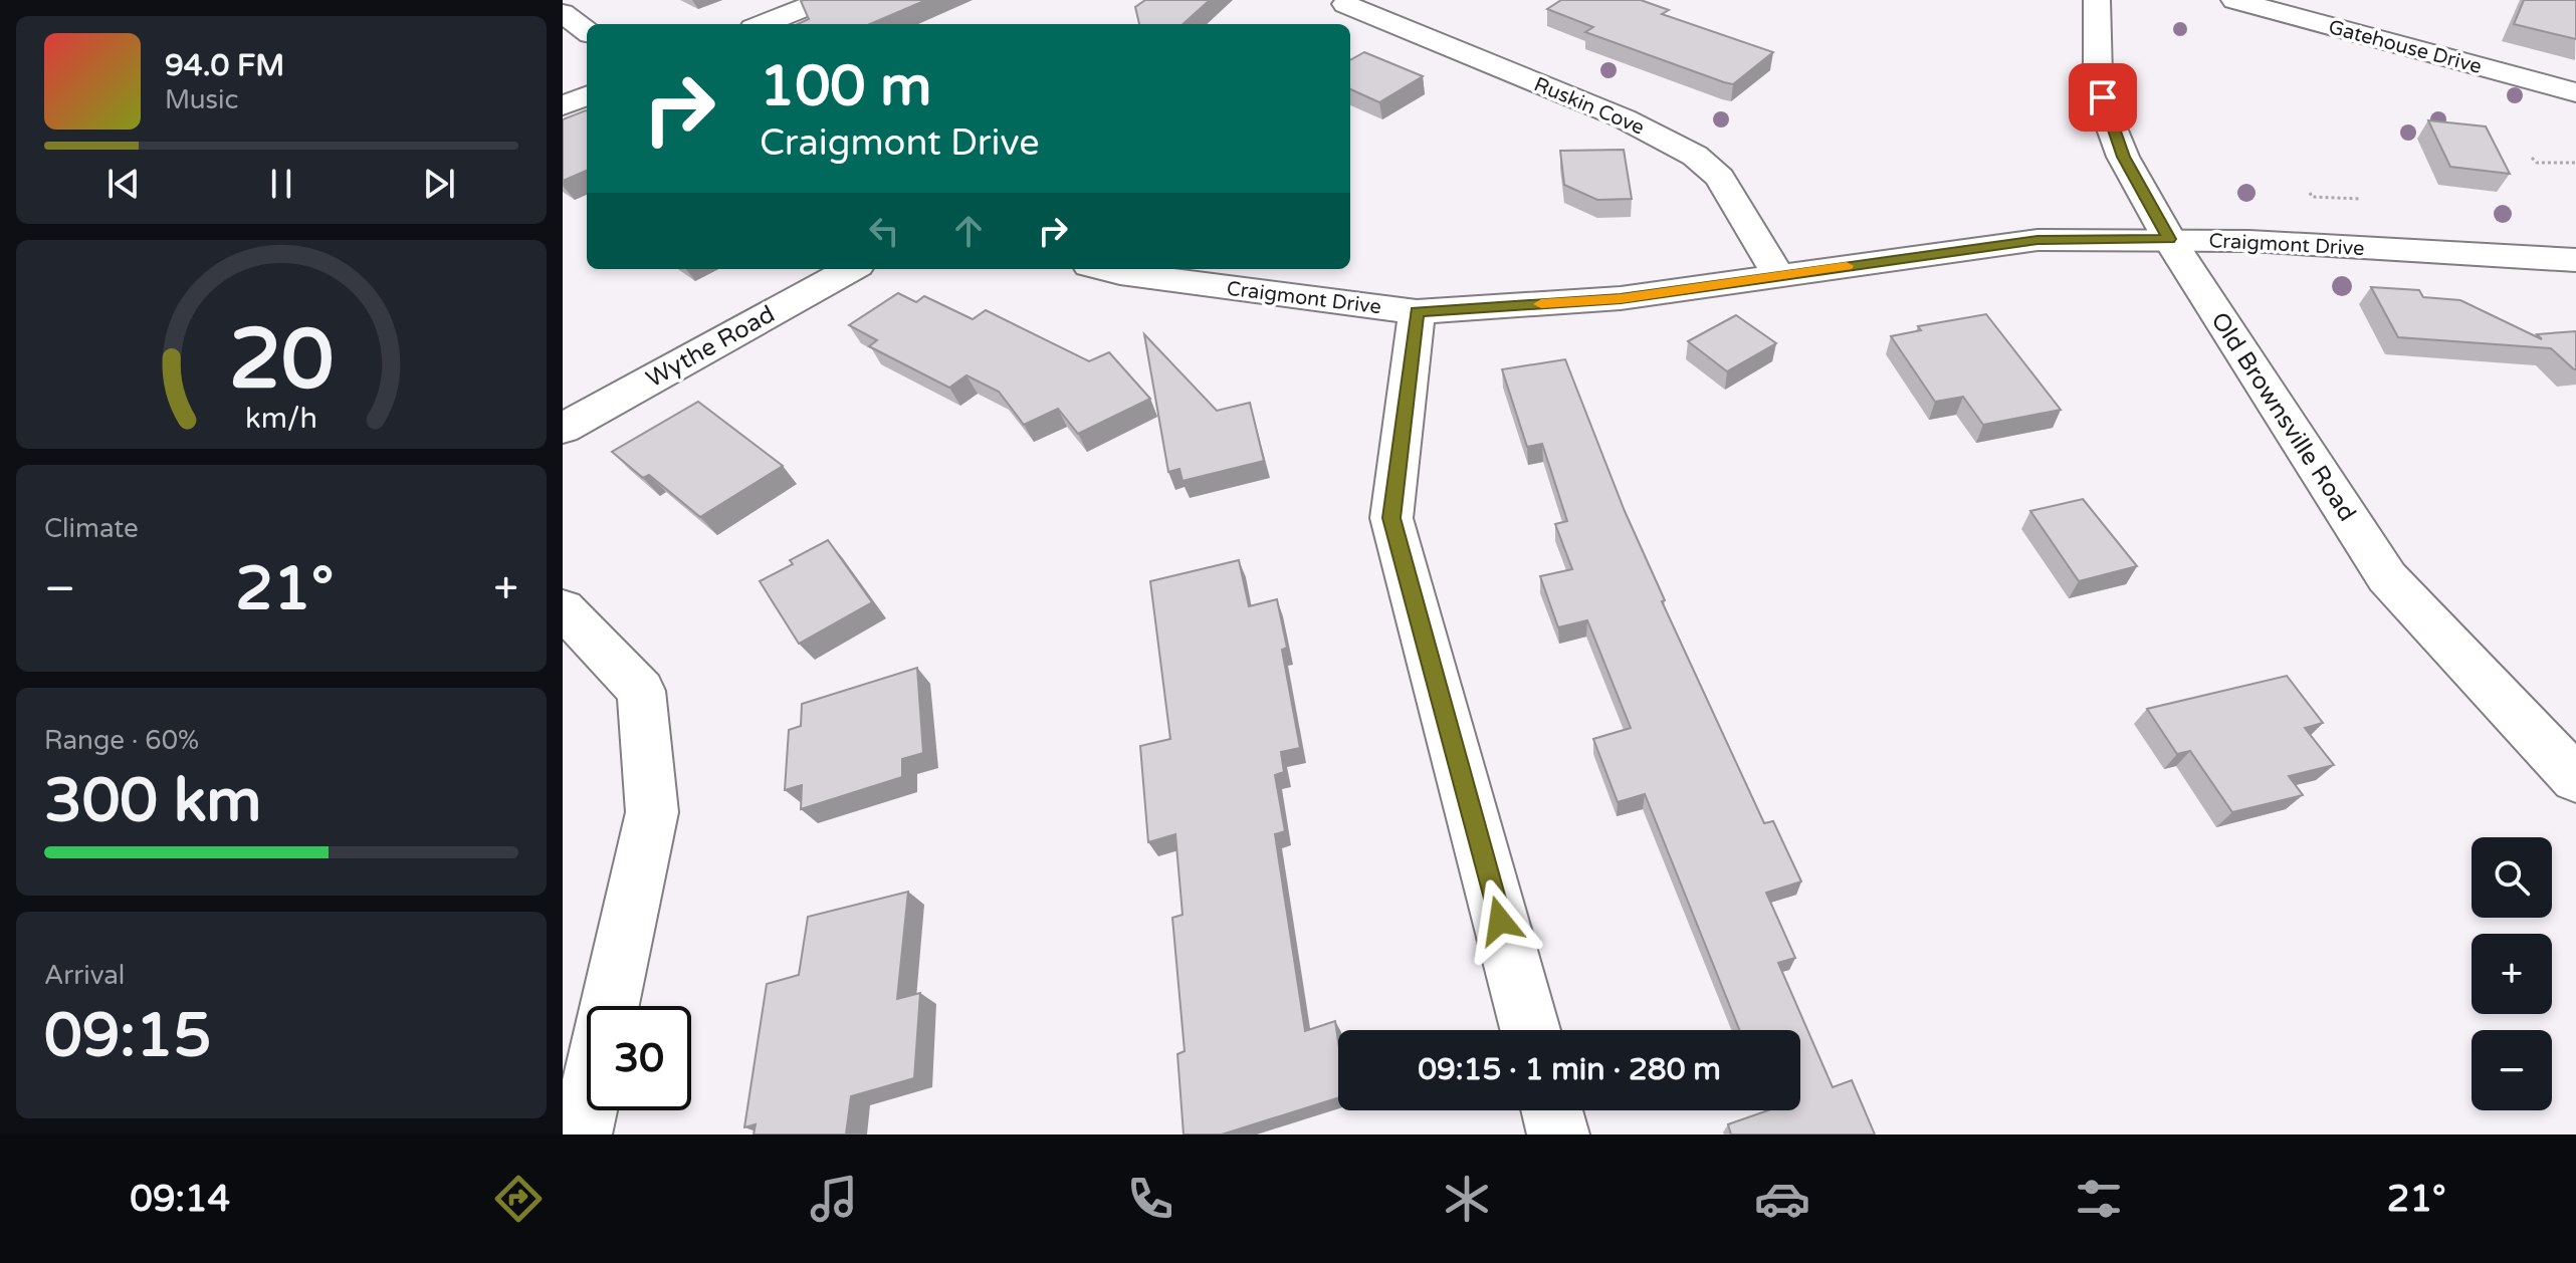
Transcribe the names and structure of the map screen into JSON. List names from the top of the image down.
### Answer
{
  "streets": {
    "street": [
      "Gatehouse Drive",
      "Ruskin Cove",
      "Craigmont Drive",
      "Wythe Road",
      "Old Brownsville Road"
    ]
  },
  "crossings": [
    ["Ruskin Cove", "Craigmont Drive"],
    ["Craigmont Drive", "Old Brownsville Road"]
  ],
  "page": {
    "turn": ["100 m", "Craigmont Drive"],
    "song": ["94.0 FM", "Music"],
    "tile": [
      "Climate",
      ["Range · 60%", "300 km"],
      ["Arrival", "09:15"]
    ],
    "heat": ["−", "21°", "+"],
    "map_buttons": ["+", "−"],
    "limit": "30",
    "trip": "09:15 · 1 min · 280 m",
    "tabs": ["09:14", "21°"],
    "gauge": ["20", "km/h"]
  }
}
